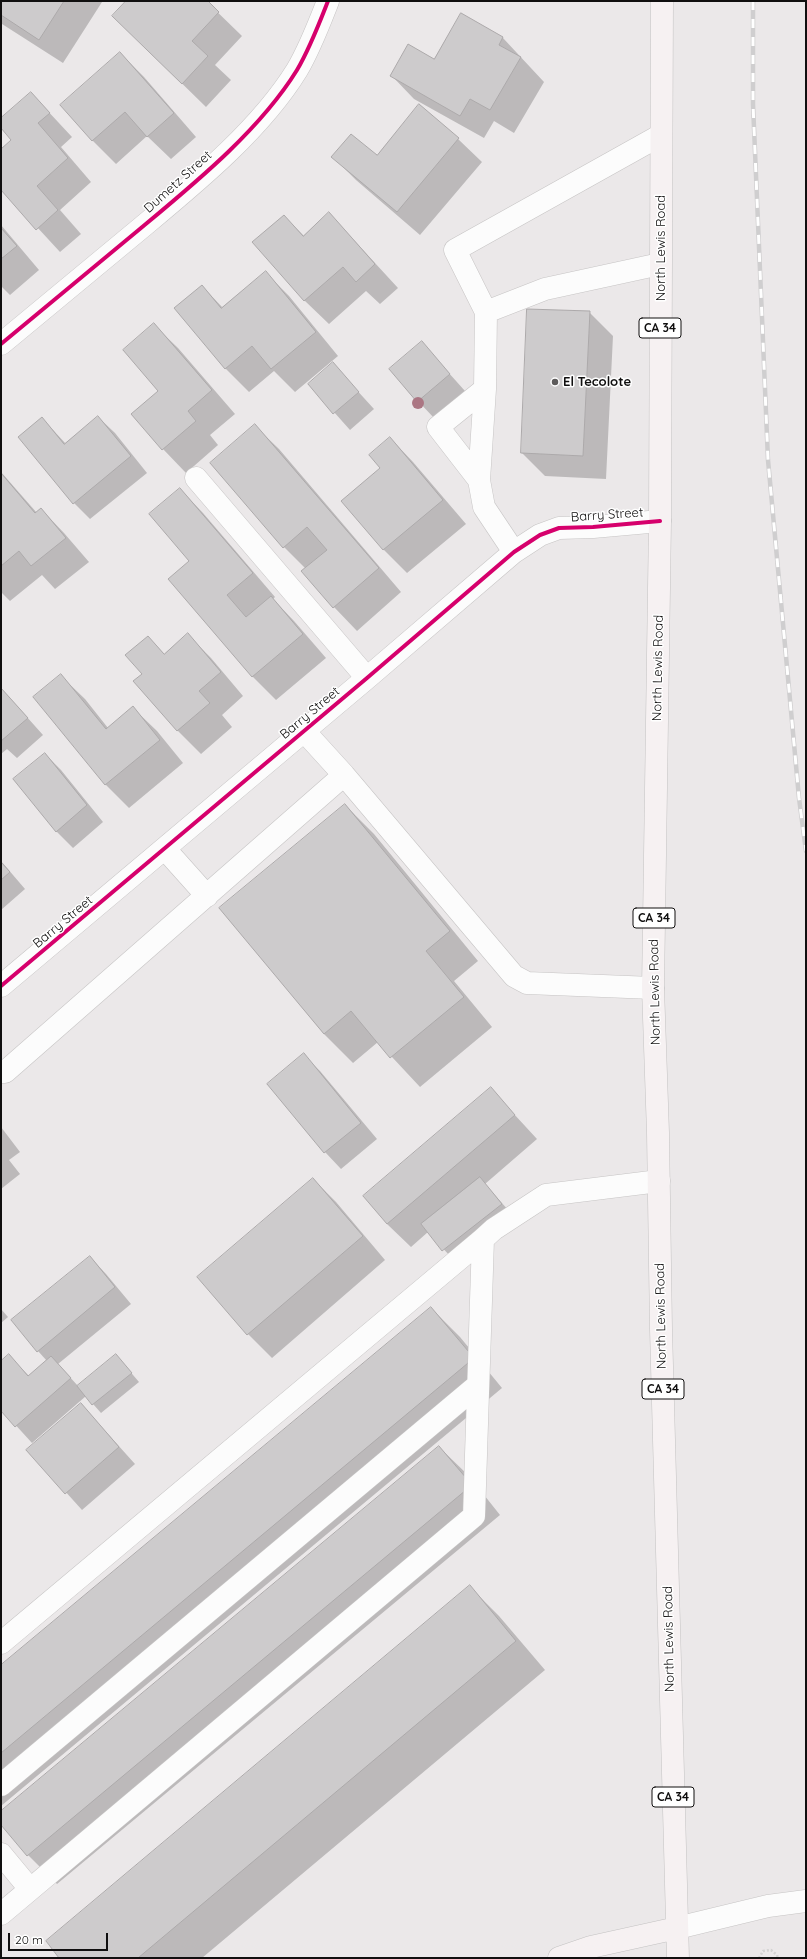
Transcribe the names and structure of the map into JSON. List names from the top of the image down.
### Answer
{
  "streets": {
    "main road": ["North Lewis Road", "CA 34"],
    "street": ["Dumetz Street", "Barry Street"]
  },
  "crossings": [
    ["North Lewis Road", "Barry Street"]
  ],
  "places": ["El Tecolote"],
  "scale_bar": "20 m"
}
